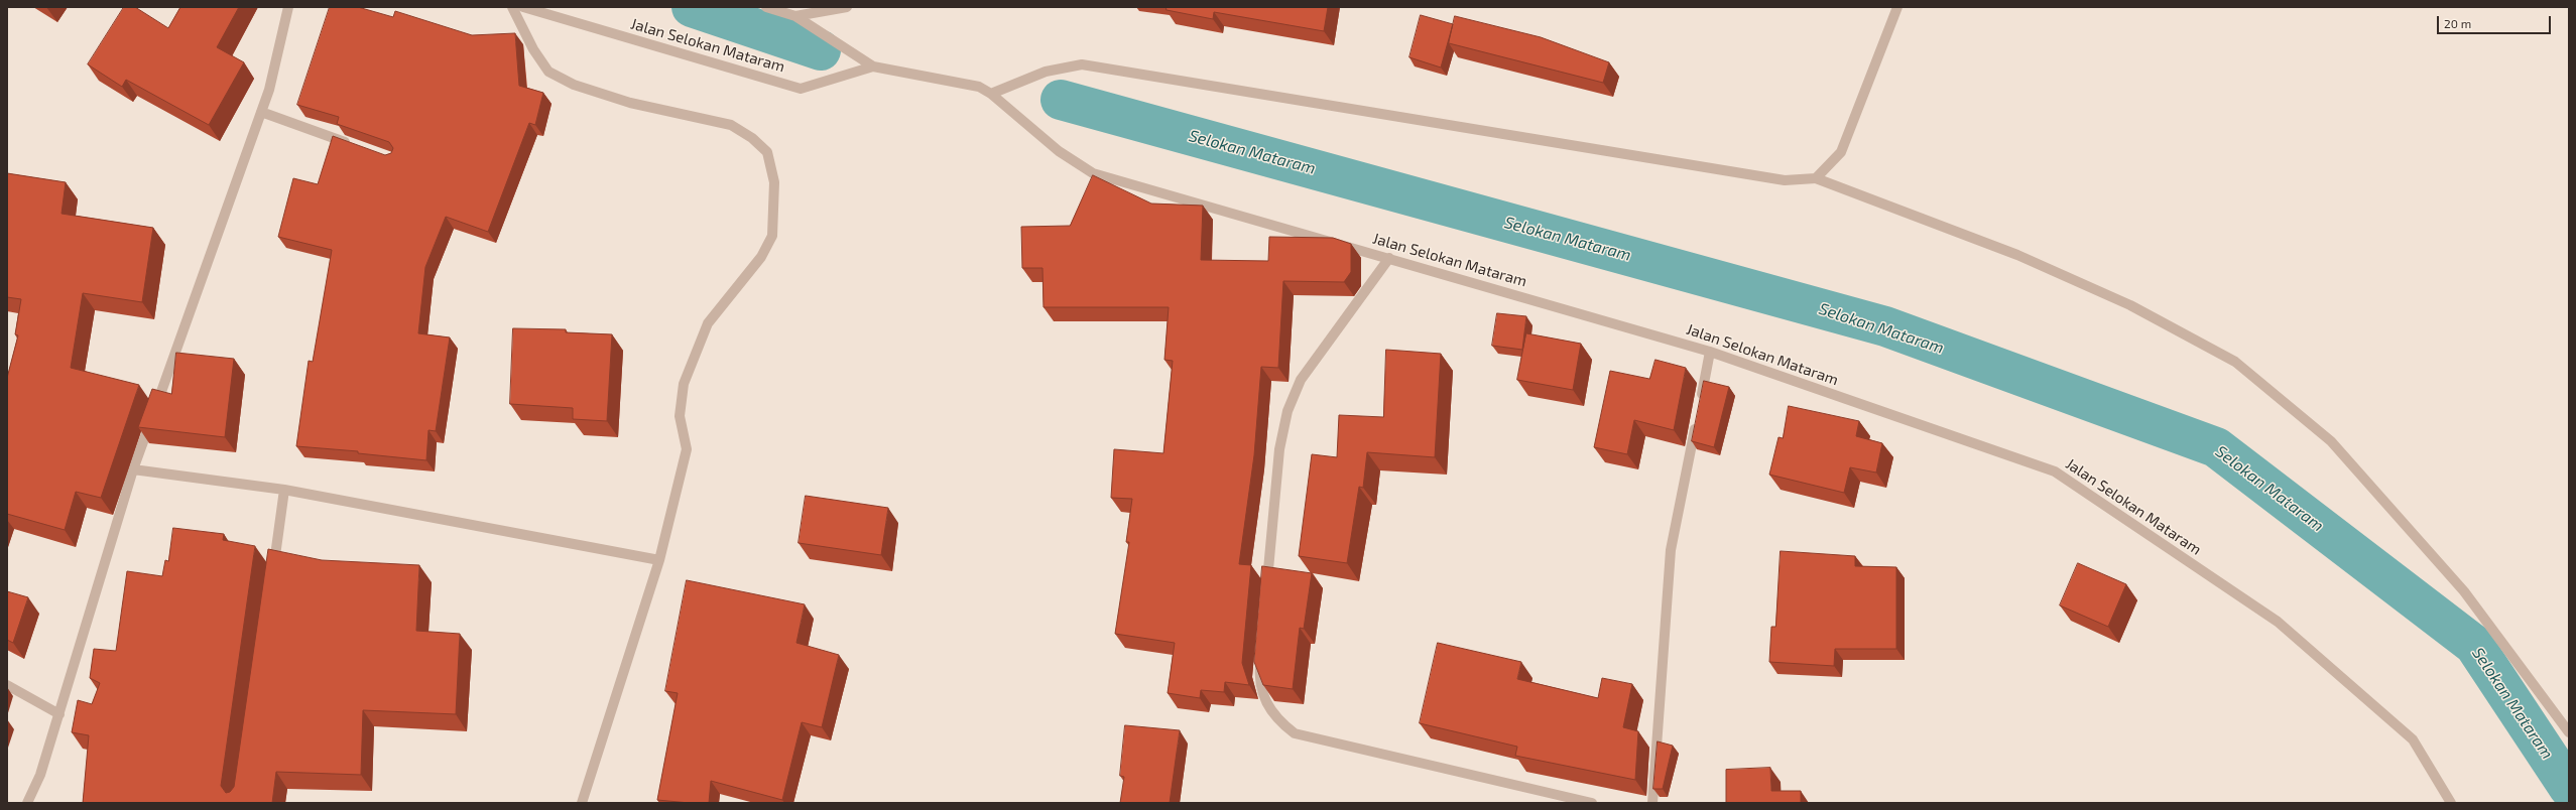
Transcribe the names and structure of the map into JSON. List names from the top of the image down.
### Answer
{
  "streets": {
    "street": ["Jalan Selokan Mataram"]
  },
  "water": ["Selokan Mataram"],
  "scale_bar": "20 m"
}
